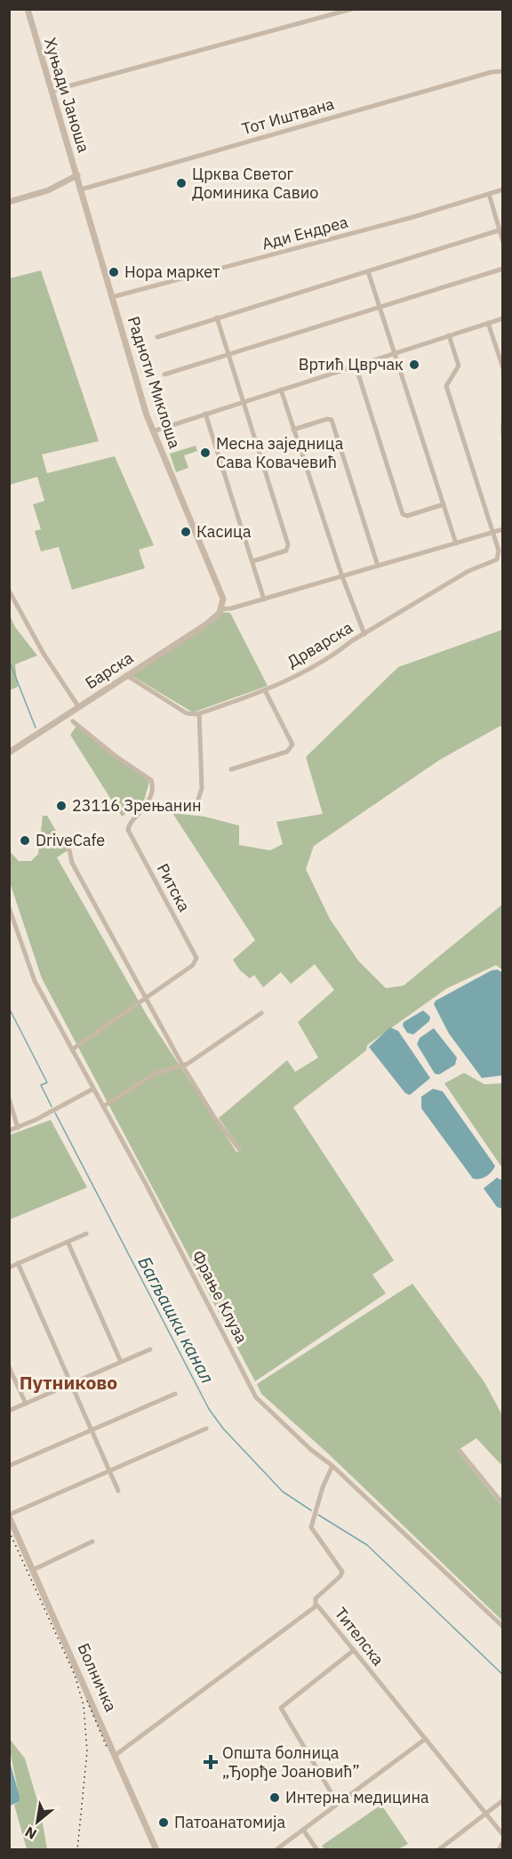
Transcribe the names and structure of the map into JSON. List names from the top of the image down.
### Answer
{
  "streets": {
    "street": [
      "Хуњади Јаноша",
      "Тот Иштвана",
      "Ади Ендреа",
      "Радноти Миклоша",
      "Дрварска",
      "Барска",
      "Ритска",
      "Фрање Клуза",
      "Тителска",
      "Болничка"
    ]
  },
  "crossings": [
    ["Хуњади Јаноша", "Тот Иштвана"],
    ["Хуњади Јаноша", "Радноти Миклоша"],
    ["Тот Иштвана", "Радноти Миклоша"],
    ["Ади Ендреа", "Радноти Миклоша"],
    ["Радноти Миклоша", "Барска"],
    ["Ритска", "Фрање Клуза"],
    ["Фрање Клуза", "Тителска"]
  ],
  "districts": ["Путниково"],
  "water": ["Багљашки канал"],
  "places": {
    "other": [
      "Црква Светог Доминика Савио",
      "Нора маркет",
      "Вртић Цврчак",
      "Месна заједница Сава Ковачевић",
      "Касица",
      "23116 Зрењанин",
      "DriveCafe",
      "Интерна медицина",
      "Патоанатомија"
    ],
    "health": ["Општа болница „Ђорђе Јоановић”"]
  },
  "north": "bottom left"
}
